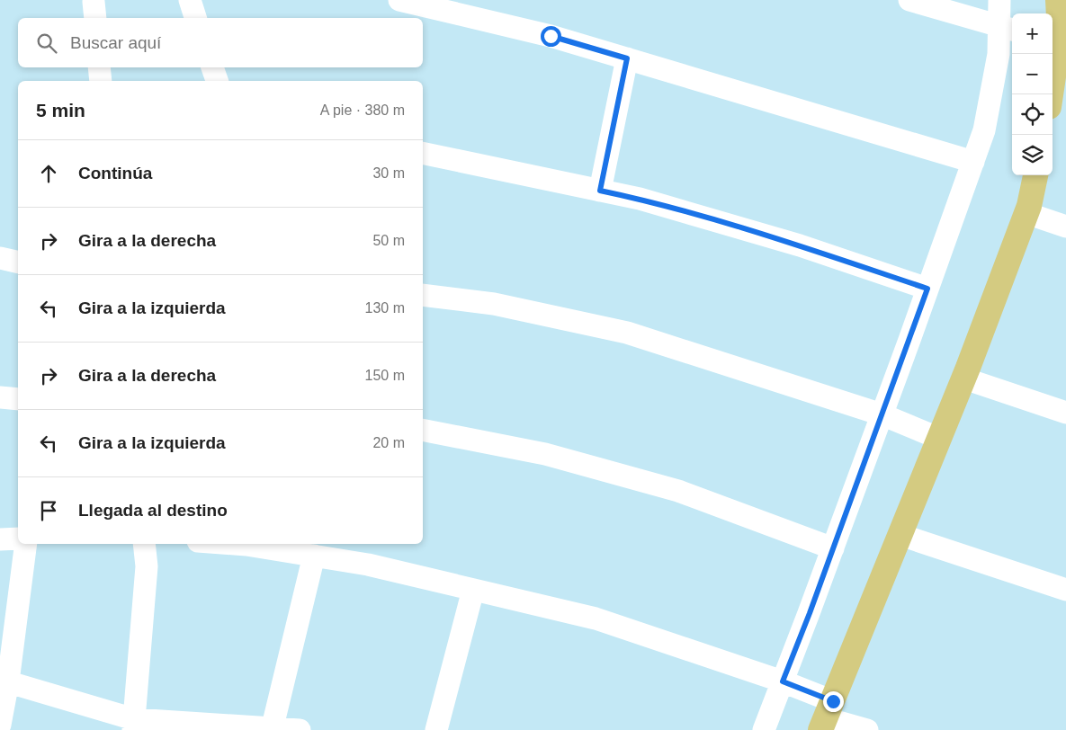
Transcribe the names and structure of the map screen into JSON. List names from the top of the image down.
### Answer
{
  "page": {
    "map_buttons": ["+", "−"],
    "search": "Buscar aquí",
    "heading": ["5 min", "A pie · 380 m"],
    "list": [
      ["Continúa", "30 m"],
      ["Gira a la derecha", "50 m"],
      ["Gira a la izquierda", "130 m"],
      ["Gira a la derecha", "150 m"],
      ["Gira a la izquierda", "20 m"],
      "Llegada al destino"
    ]
  }
}
